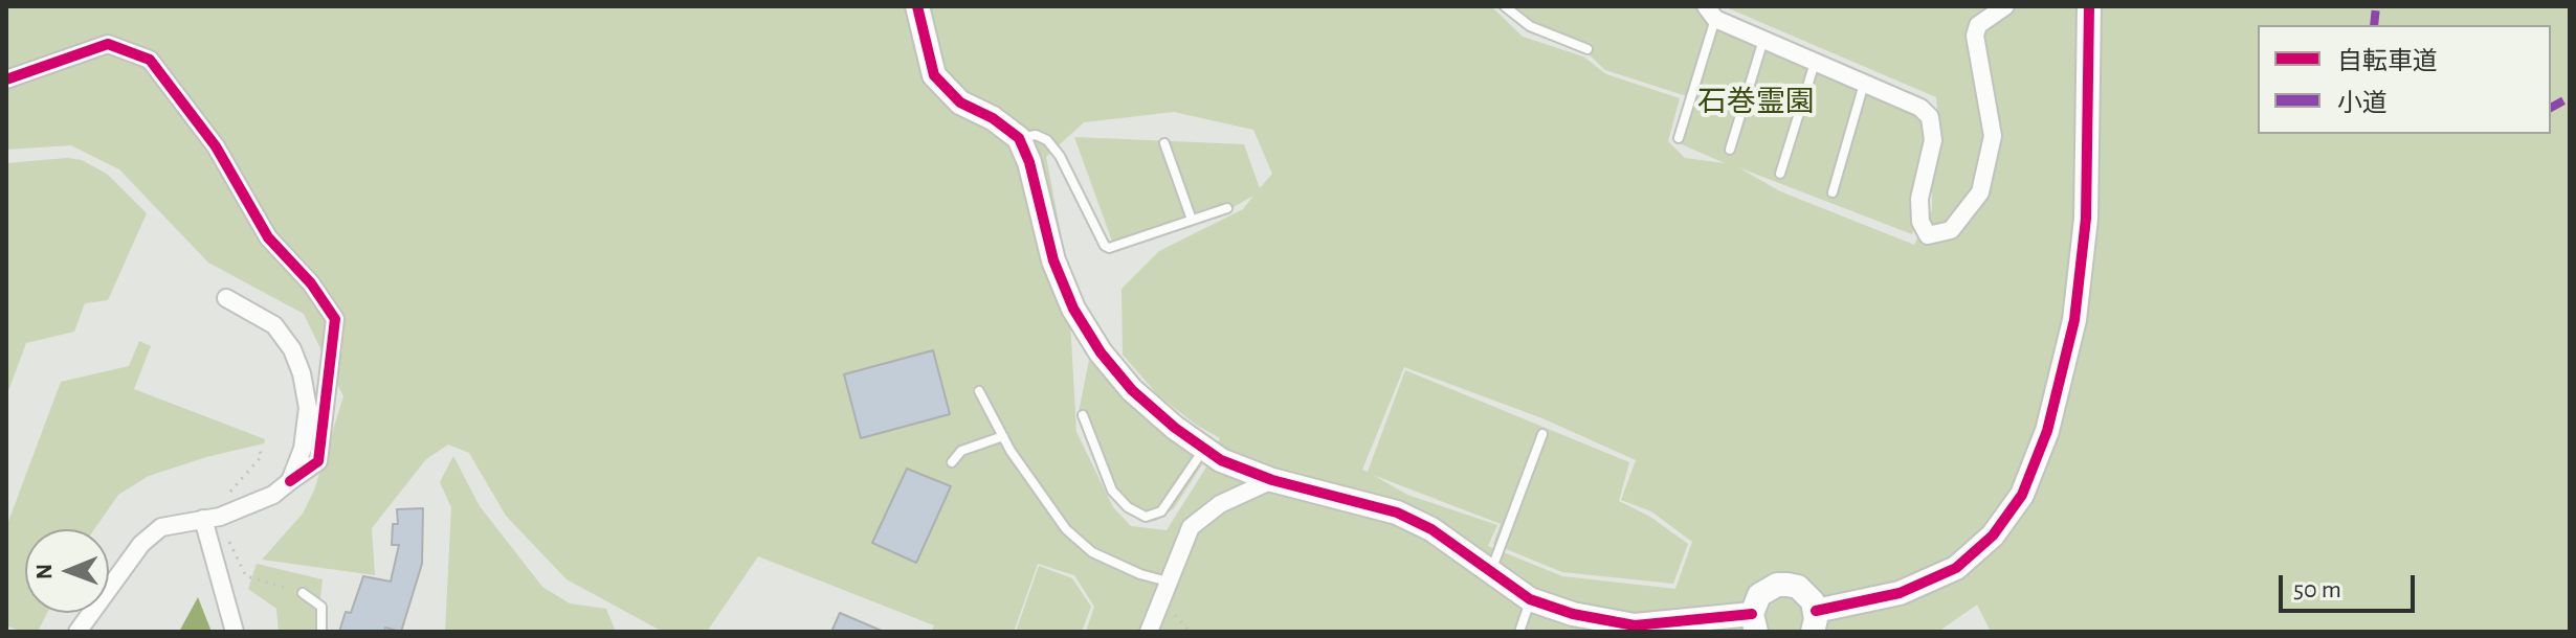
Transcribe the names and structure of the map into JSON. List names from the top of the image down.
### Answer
{
  "parks": ["石巻霊園"],
  "legend": ["自転車道", "小道"],
  "scale_bar": "50 m",
  "north": "left"
}
